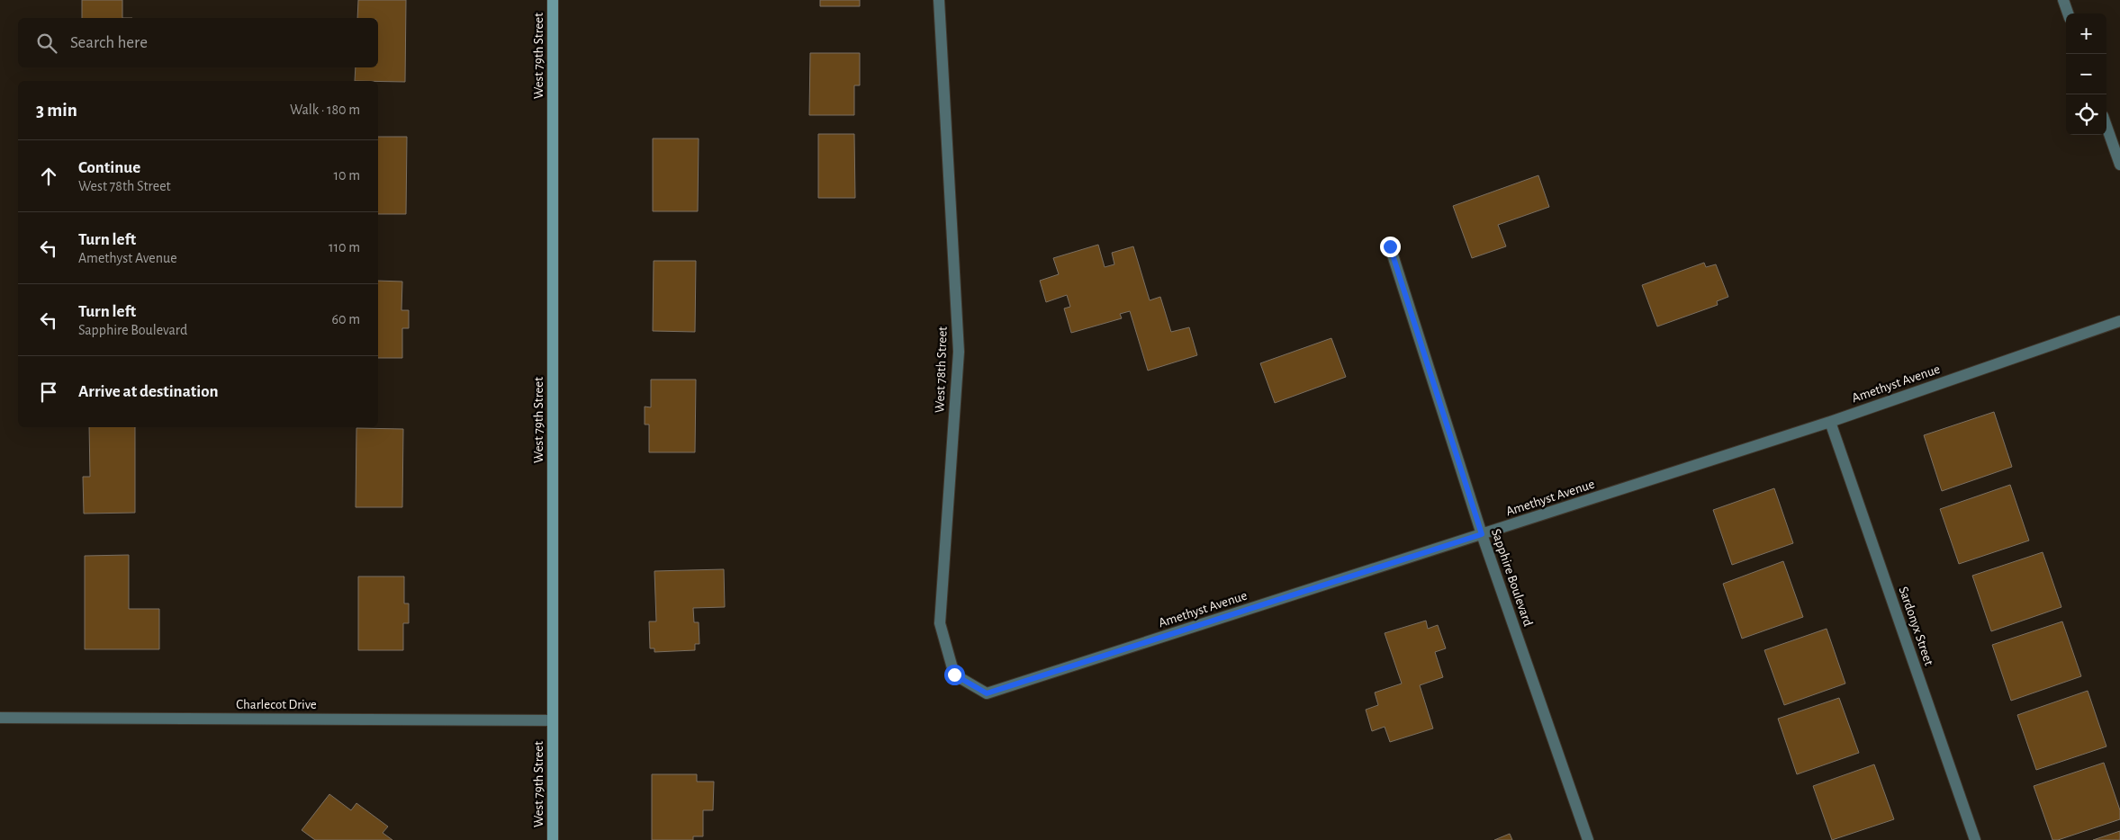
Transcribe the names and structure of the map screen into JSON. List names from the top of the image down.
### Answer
{
  "streets": {
    "main road": ["West 79th Street"],
    "street": [
      "West 78th Street",
      "Amethyst Avenue",
      "Sapphire Boulevard",
      "Sardonyx Street",
      "Charlecot Drive"
    ]
  },
  "crossings": [
    ["West 79th Street", "Charlecot Drive"],
    ["West 78th Street", "Amethyst Avenue"],
    ["Amethyst Avenue", "Sapphire Boulevard"],
    ["Amethyst Avenue", "Sardonyx Street"]
  ],
  "page": {
    "map_buttons": ["+", "−"],
    "search": "Search here",
    "heading": ["3 min", "Walk · 180 m"],
    "list": [
      ["Continue", "West 78th Street", "10 m"],
      ["Turn left", "Amethyst Avenue", "110 m"],
      ["Turn left", "Sapphire Boulevard", "60 m"],
      "Arrive at destination"
    ]
  }
}
